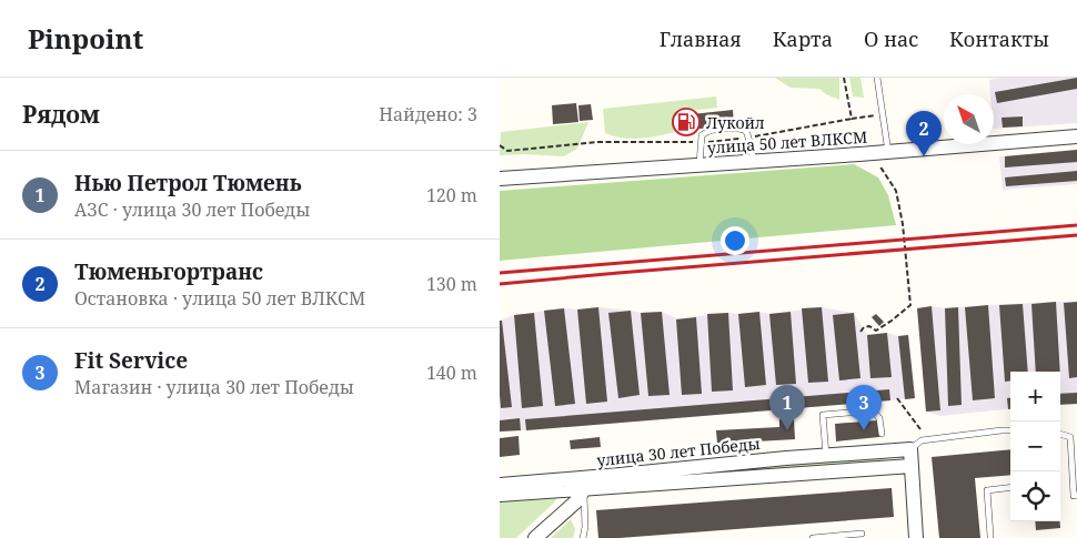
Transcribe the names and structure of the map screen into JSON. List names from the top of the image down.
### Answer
{
  "streets": {
    "street": ["улица 50 лет ВЛКСМ", "улица 30 лет Победы"]
  },
  "places": {
    "fuel station": ["Лукойл"]
  },
  "north": "top left",
  "page": {
    "header": "Pinpoint",
    "nav": [
      "Главная",
      "Карта",
      "О нас",
      "Контакты"
    ],
    "heading": ["Рядом", "Найдено: 3"],
    "pins": ["2", "1", "3"],
    "list": [
      {
        "mark": "1",
        "name": "Нью Петрол Тюмень",
        "note": "АЗС · улица 30 лет Победы",
        "value": "120 m"
      },
      {
        "mark": "2",
        "name": "Тюменьгортранс",
        "note": "Остановка · улица 50 лет ВЛКСМ",
        "value": "130 m"
      },
      {
        "mark": "3",
        "name": "Fit Service",
        "note": "Магазин · улица 30 лет Победы",
        "value": "140 m"
      }
    ],
    "map_buttons": ["+", "−"]
  }
}
